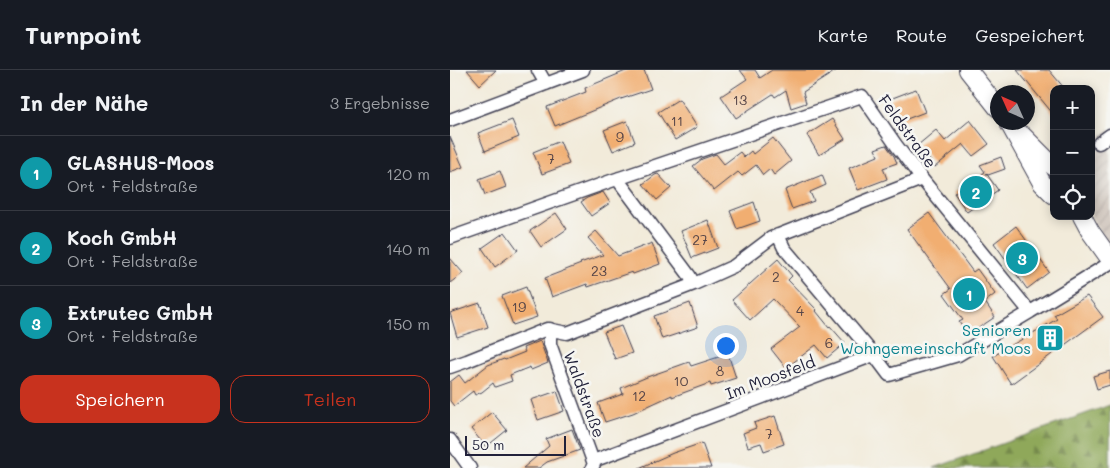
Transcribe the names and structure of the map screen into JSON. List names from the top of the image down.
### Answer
{
  "streets": {
    "street": ["Feldstraße", "Im Moosfeld", "Waldstraße"]
  },
  "crossings": [
    ["Im Moosfeld", "Waldstraße"]
  ],
  "places": {
    "building": ["Senioren Wohngemeinschaft Moos"]
  },
  "house_numbers": [
    "13",
    "11",
    "9",
    "7",
    "27",
    "23",
    "2",
    "19",
    "4",
    "6",
    "8",
    "10",
    "12",
    "7"
  ],
  "scale_bar": "50 m",
  "north": "top left",
  "page": {
    "header": "Turnpoint",
    "nav": ["Karte", "Route", "Gespeichert"],
    "heading": ["In der Nähe", "3 Ergebnisse"],
    "map_buttons": ["+", "−"],
    "list": [
      {
        "mark": "1",
        "name": "GLASHUS-Moos",
        "note": "Ort · Feldstraße",
        "value": "120 m"
      },
      {
        "mark": "2",
        "name": "Koch GmbH",
        "note": "Ort · Feldstraße",
        "value": "140 m"
      },
      {
        "mark": "3",
        "name": "Extrutec GmbH",
        "note": "Ort · Feldstraße",
        "value": "150 m"
      }
    ],
    "pins": ["2", "3", "1"],
    "buttons": ["Speichern", "Teilen"],
    "scale": "50 m"
  }
}
